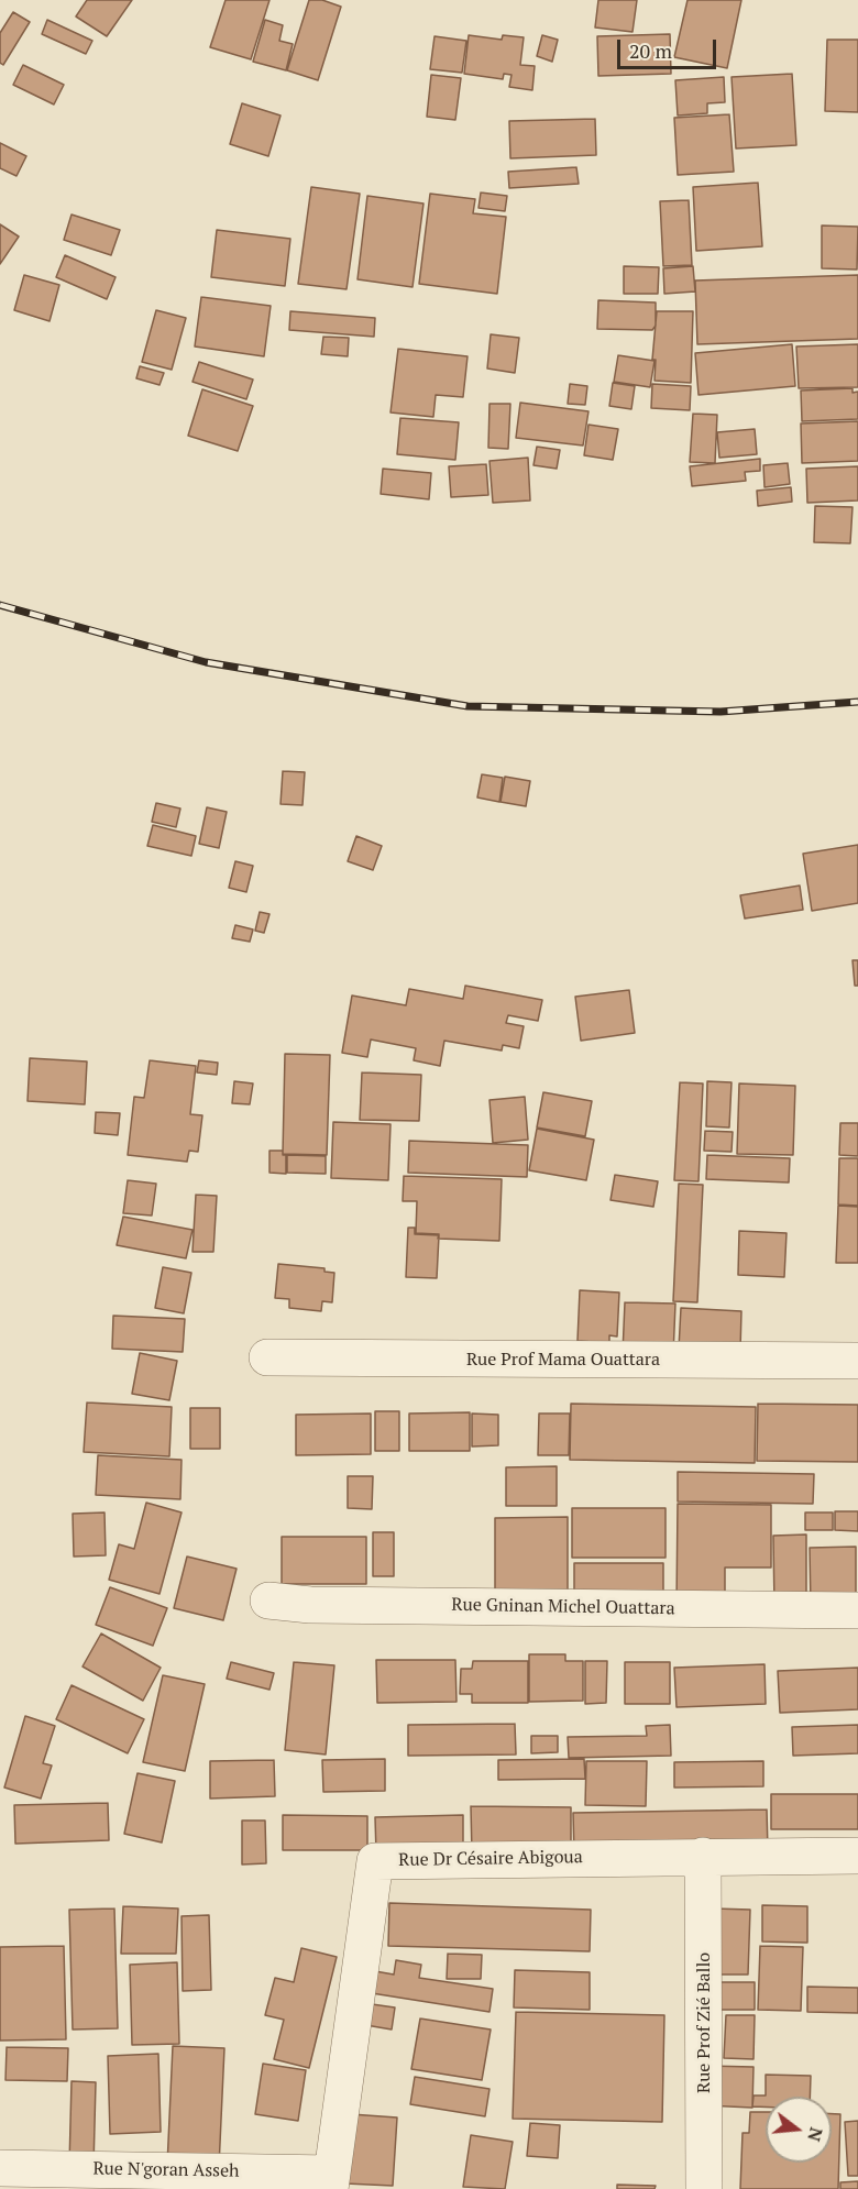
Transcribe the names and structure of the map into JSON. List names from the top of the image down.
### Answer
{
  "streets": {
    "street": [
      "Rue Prof Mama Ouattara",
      "Rue Gninan Michel Ouattara",
      "Rue Dr Césaire Abigoua",
      "Rue Prof Zié Ballo",
      "Rue N'goran Asseh"
    ]
  },
  "crossings": [
    ["Rue Dr Césaire Abigoua", "Rue Prof Zié Ballo"],
    ["Rue Dr Césaire Abigoua", "Rue N'goran Asseh"]
  ],
  "scale_bar": "20 m",
  "north": "right"
}
